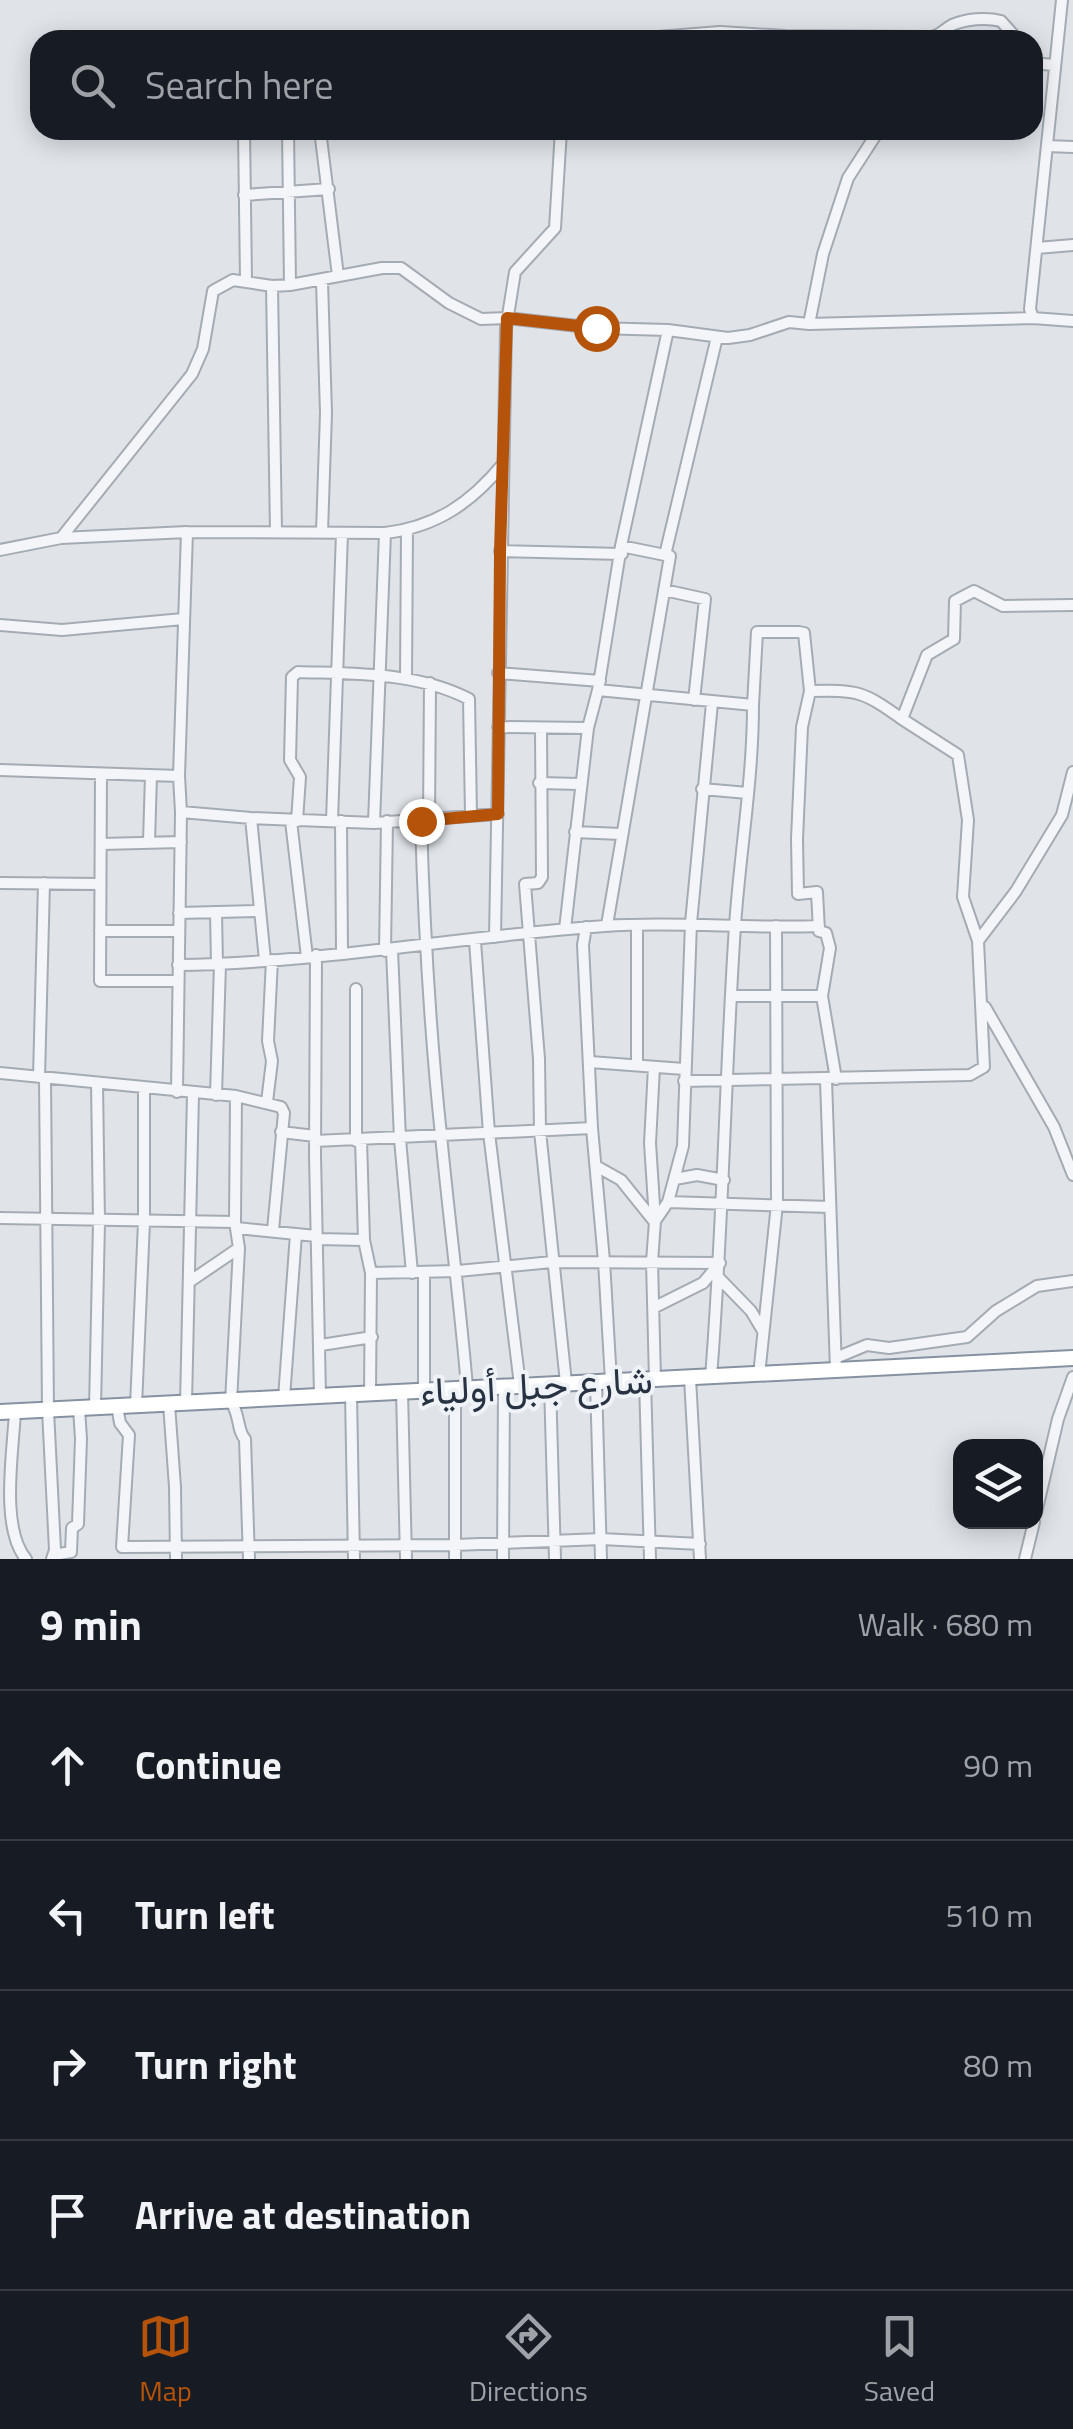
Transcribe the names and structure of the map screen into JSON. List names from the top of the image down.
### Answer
{
  "streets": {
    "highway": ["شارع جبل أولياء"]
  },
  "page": {
    "search": "Search here",
    "heading": ["9 min", "Walk · 680 m"],
    "list": [
      ["Continue", "90 m"],
      ["Turn left", "510 m"],
      ["Turn right", "80 m"],
      "Arrive at destination"
    ],
    "nav": ["Map", "Directions", "Saved"]
  }
}
